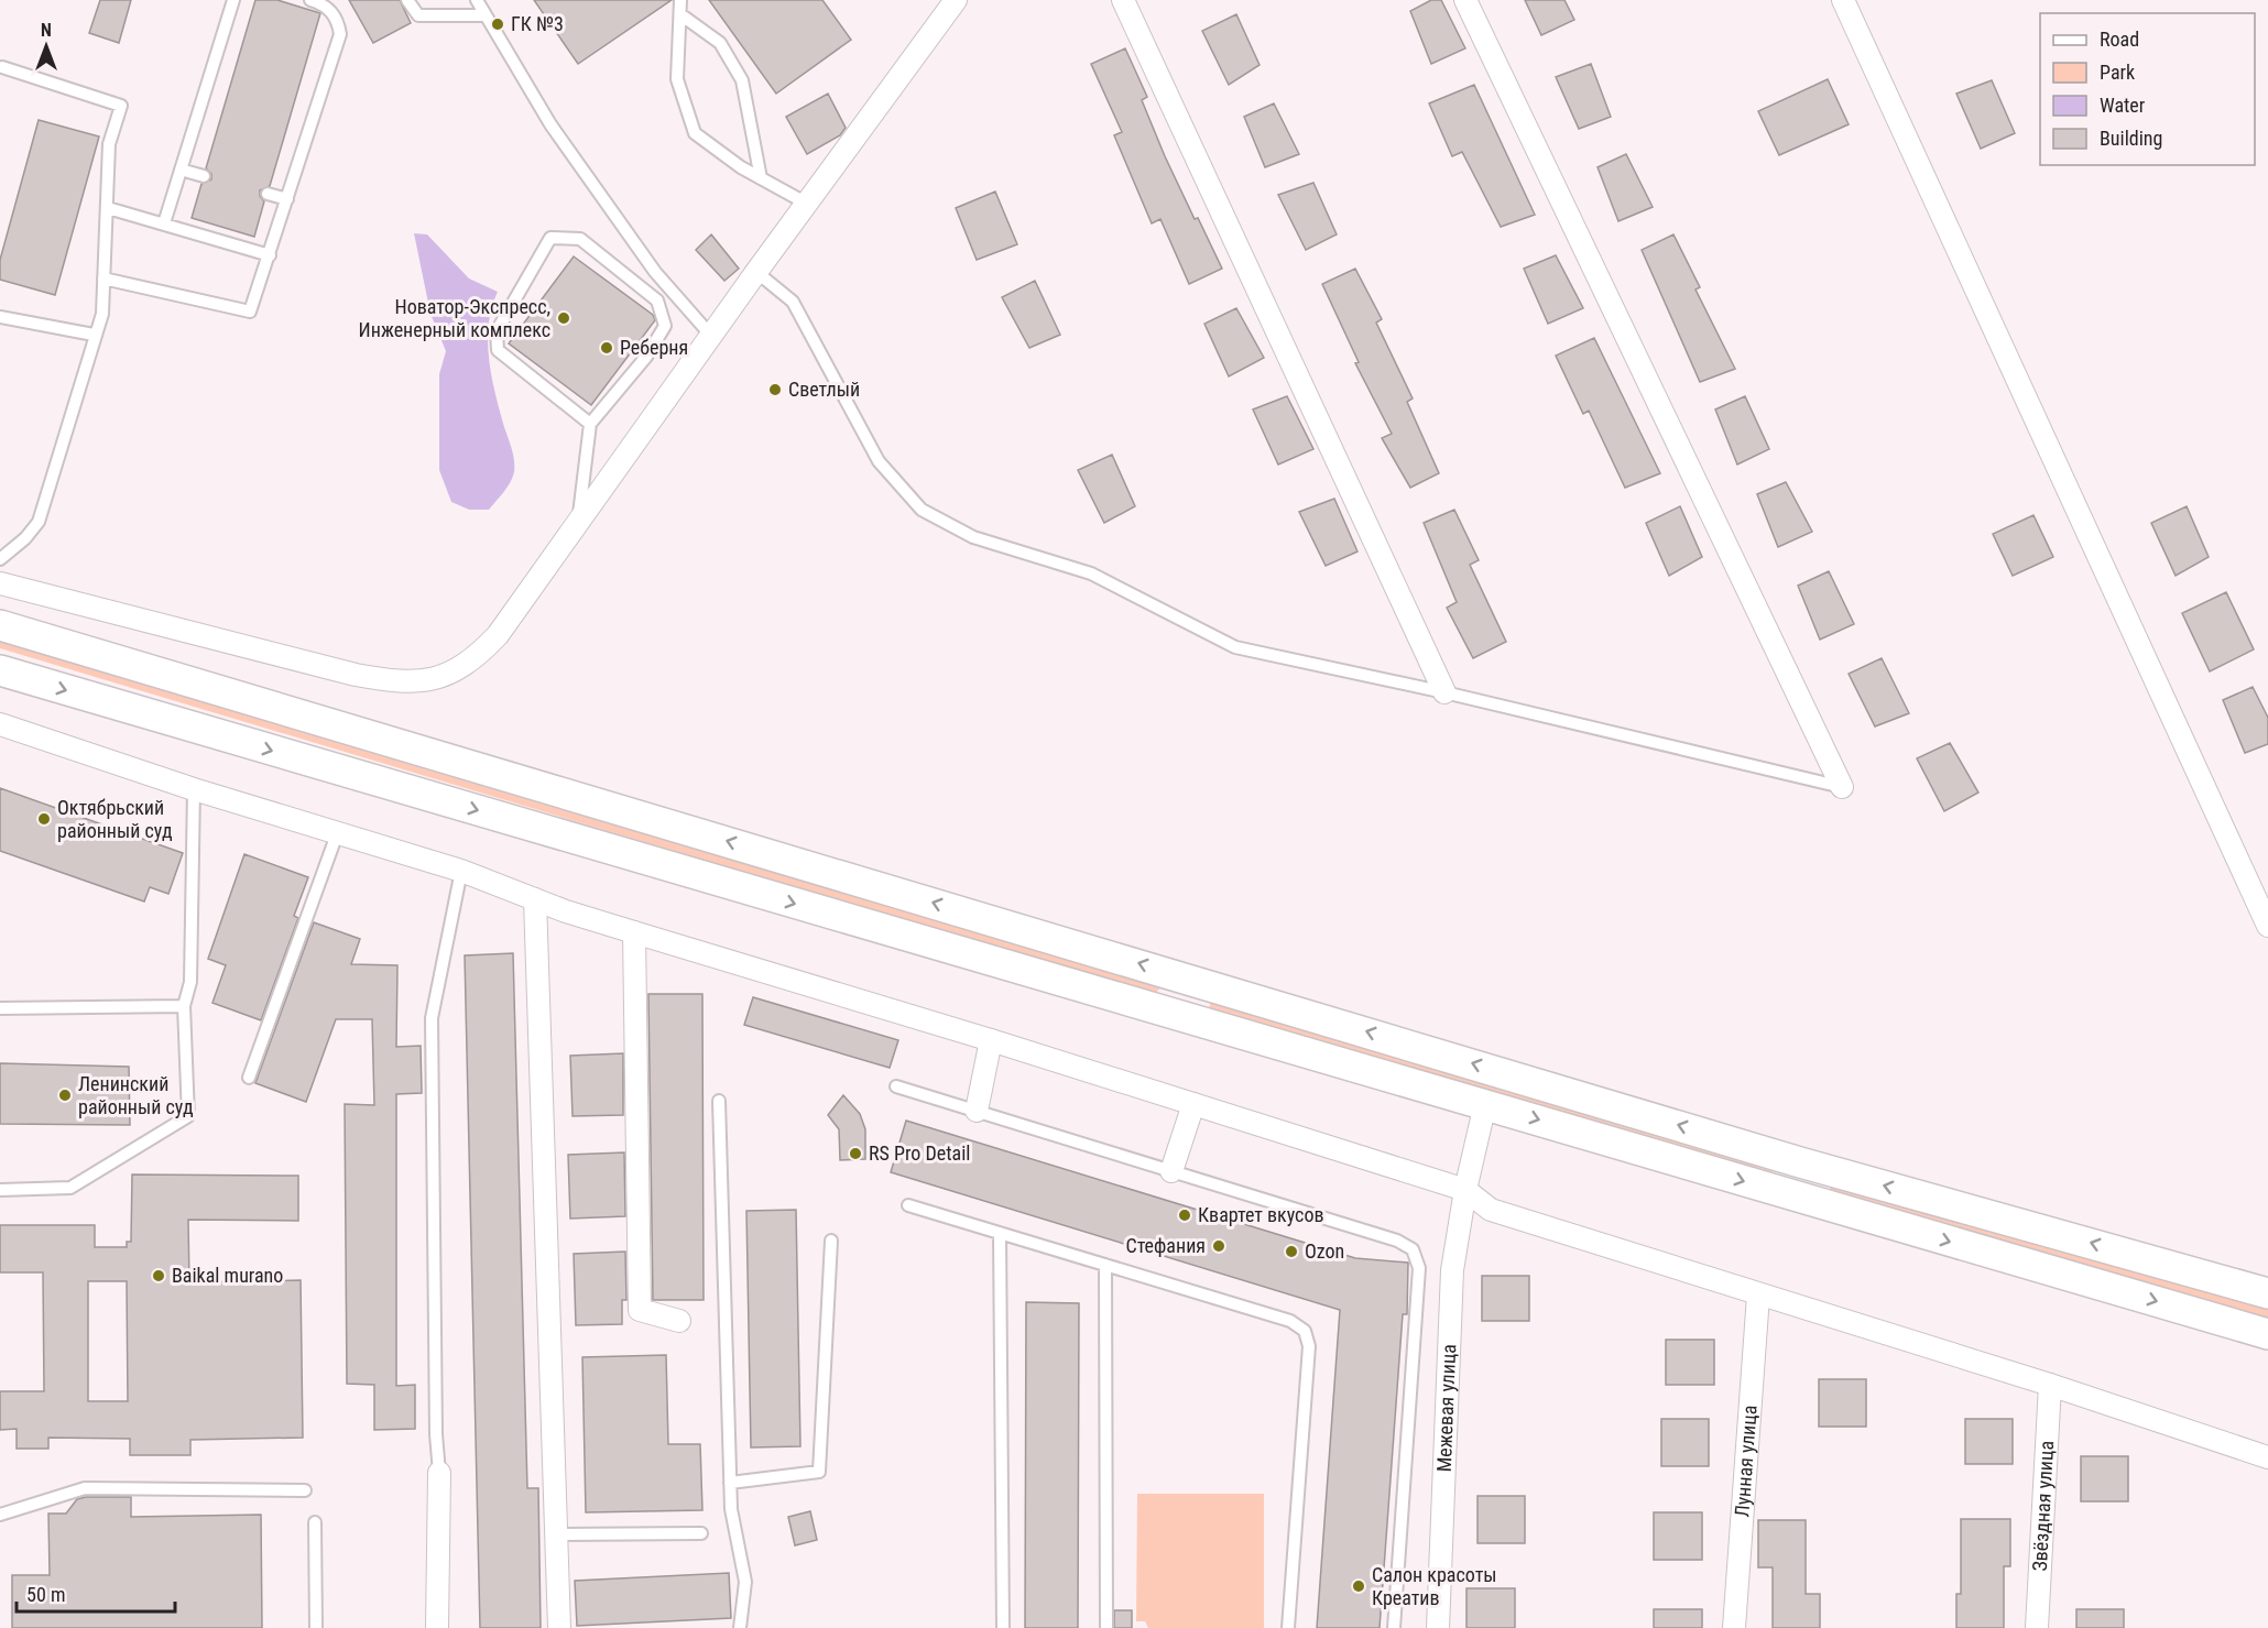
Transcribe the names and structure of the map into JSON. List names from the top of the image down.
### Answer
{
  "streets": {
    "street": ["Межевая улица", "Лунная улица", "Звёздная улица"]
  },
  "places": [
    "ГК №3",
    "Новатор-Экспресс, Инженерный комплекс",
    "Реберня",
    "Светлый",
    "Октябрьский районный суд",
    "Ленинский районный суд",
    "RS Pro Detail",
    "Квартет вкусов",
    "Стефания",
    "Ozon",
    "Baikal murano",
    "Салон красоты Креатив"
  ],
  "legend": [
    "Road",
    "Park",
    "Water",
    "Building"
  ],
  "scale_bar": "50 m",
  "north": "top"
}
